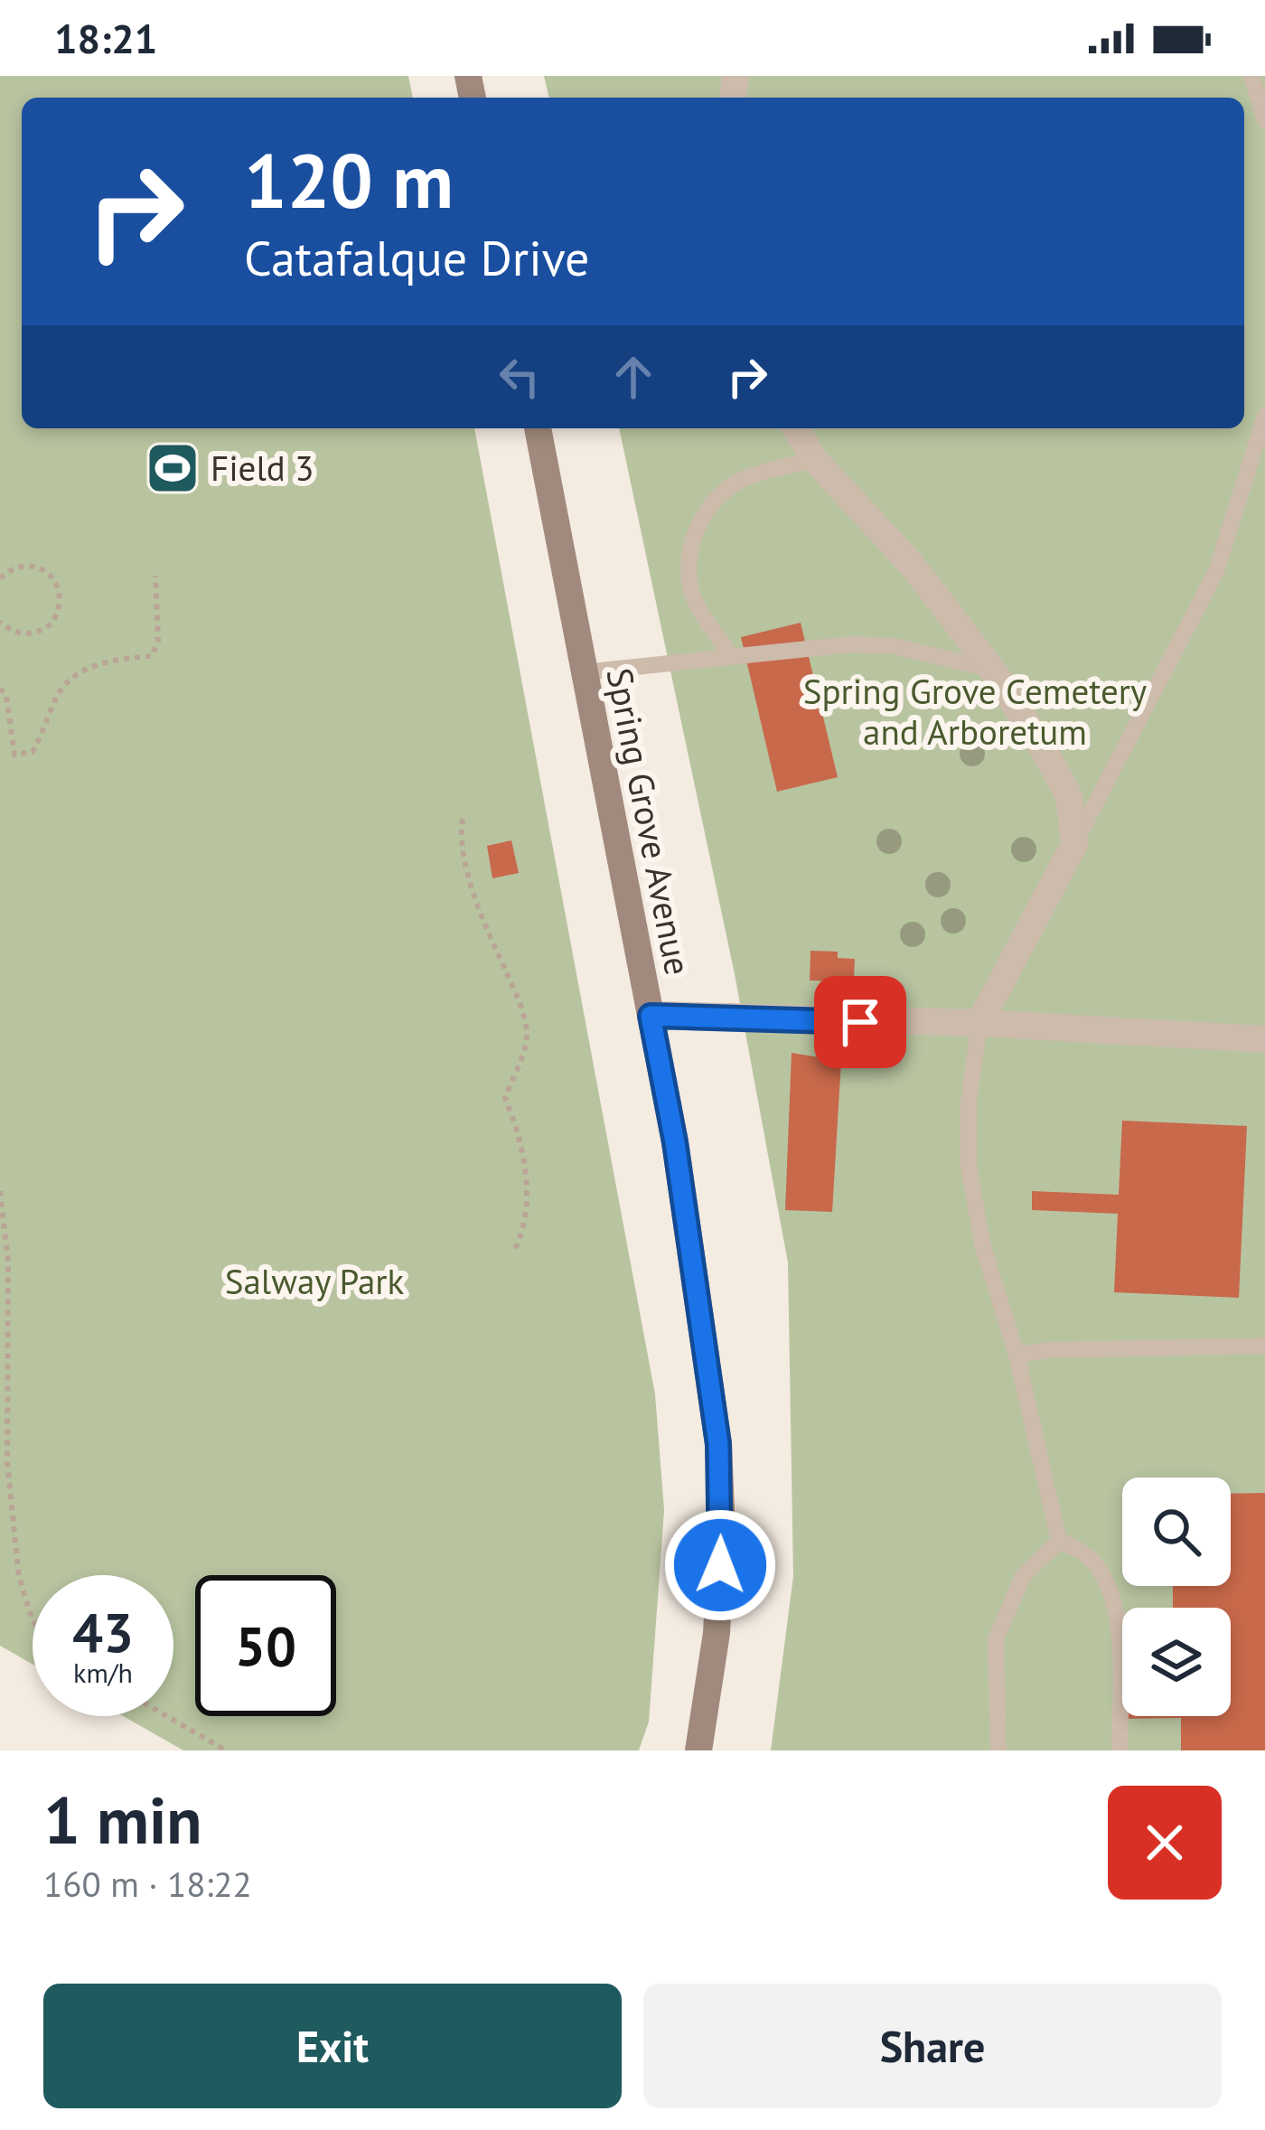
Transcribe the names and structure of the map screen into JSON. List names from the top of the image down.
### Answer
{
  "streets": {
    "main road": ["Spring Grove Avenue"]
  },
  "parks": ["Spring Grove Cemetery and Arboretum", "Salway Park"],
  "places": {
    "sports": ["Field 3"]
  },
  "page": {
    "status": "18:21",
    "turn": ["120 m", "Catafalque Drive"],
    "speed": "43 km/h",
    "limit": "50",
    "heading": ["1 min", "160 m · 18:22"],
    "buttons": ["Exit", "Share"]
  }
}
